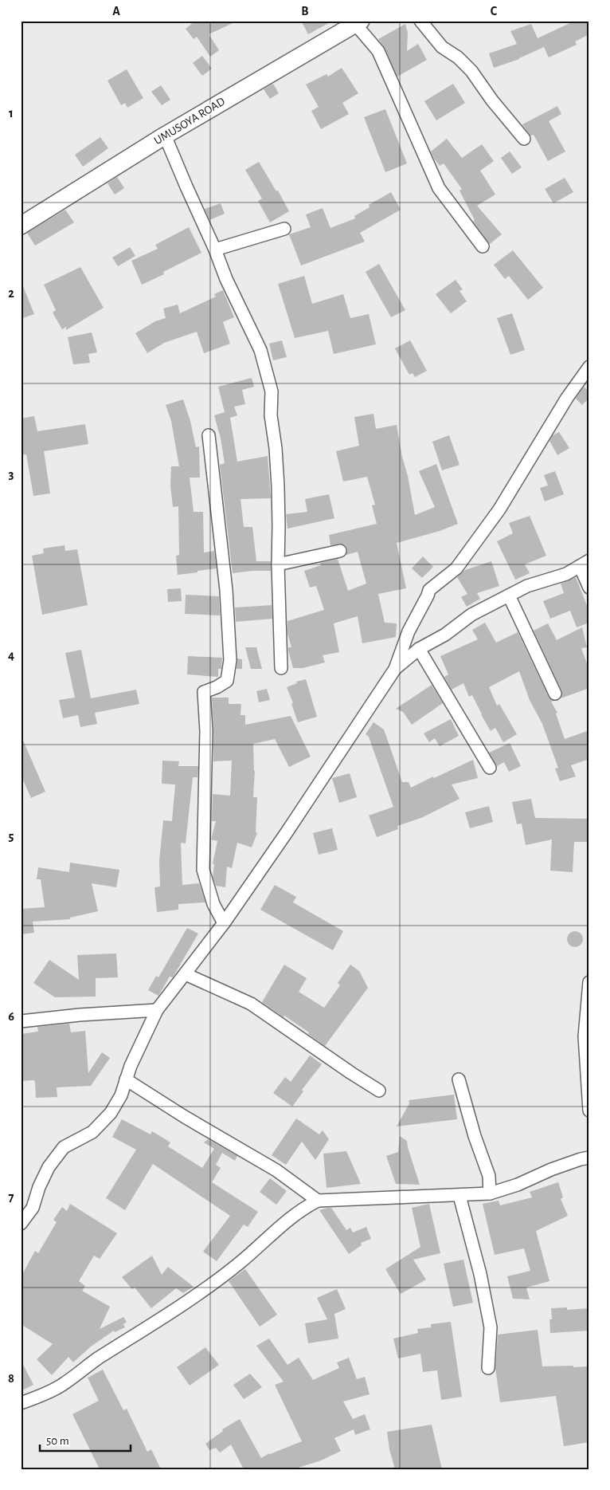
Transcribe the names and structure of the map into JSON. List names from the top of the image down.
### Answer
{
  "streets": {
    "main road": ["UMUSOYA ROAD"]
  },
  "scale_bar": "50 m",
  "grid": {
    "columns": ["A", "B", "C"],
    "rows": [
      "1",
      "2",
      "3",
      "4",
      "5",
      "6",
      "7",
      "8"
    ]
  }
}
